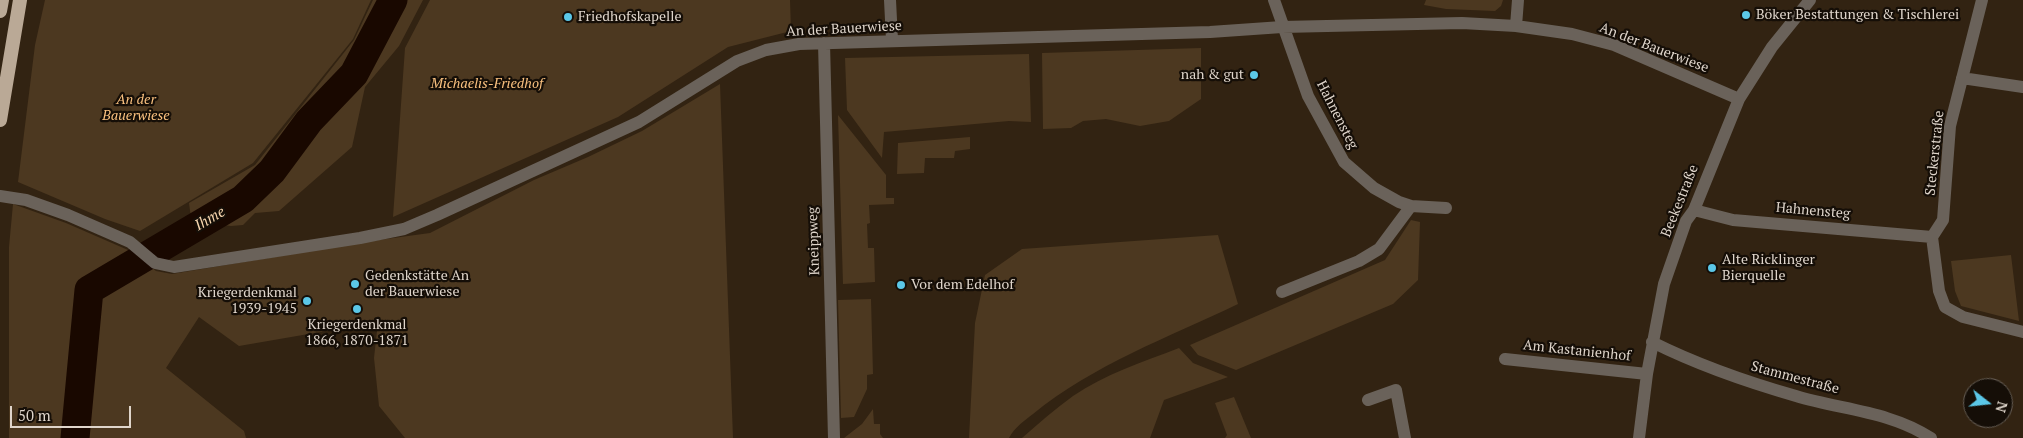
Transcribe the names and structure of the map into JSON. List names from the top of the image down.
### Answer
{
  "streets": {
    "street": [
      "An der Bauerwiese",
      "Hahnensteg",
      "Steckerstraße",
      "Beekestraße",
      "Kneippweg",
      "Am Kastanienhof",
      "Stammestraße"
    ]
  },
  "crossings": [
    ["An der Bauerwiese", "Hahnensteg"],
    ["An der Bauerwiese", "Beekestraße"],
    ["An der Bauerwiese", "Kneippweg"],
    ["Hahnensteg", "Steckerstraße"],
    ["Hahnensteg", "Beekestraße"],
    ["Beekestraße", "Am Kastanienhof"],
    ["Beekestraße", "Stammestraße"]
  ],
  "water": ["Ihme"],
  "parks": ["Michaelis-Friedhof", "An der Bauerwiese"],
  "places": [
    "Böker Bestattungen & Tischlerei",
    "Friedhofskapelle",
    "nah & gut",
    "Alte Ricklinger Bierquelle",
    "Gedenkstätte An der Bauerwiese",
    "Vor dem Edelhof",
    "Kriegerdenkmal 1939-1945",
    "Kriegerdenkmal 1866, 1870-1871"
  ],
  "scale_bar": "50 m",
  "north": "right"
}
